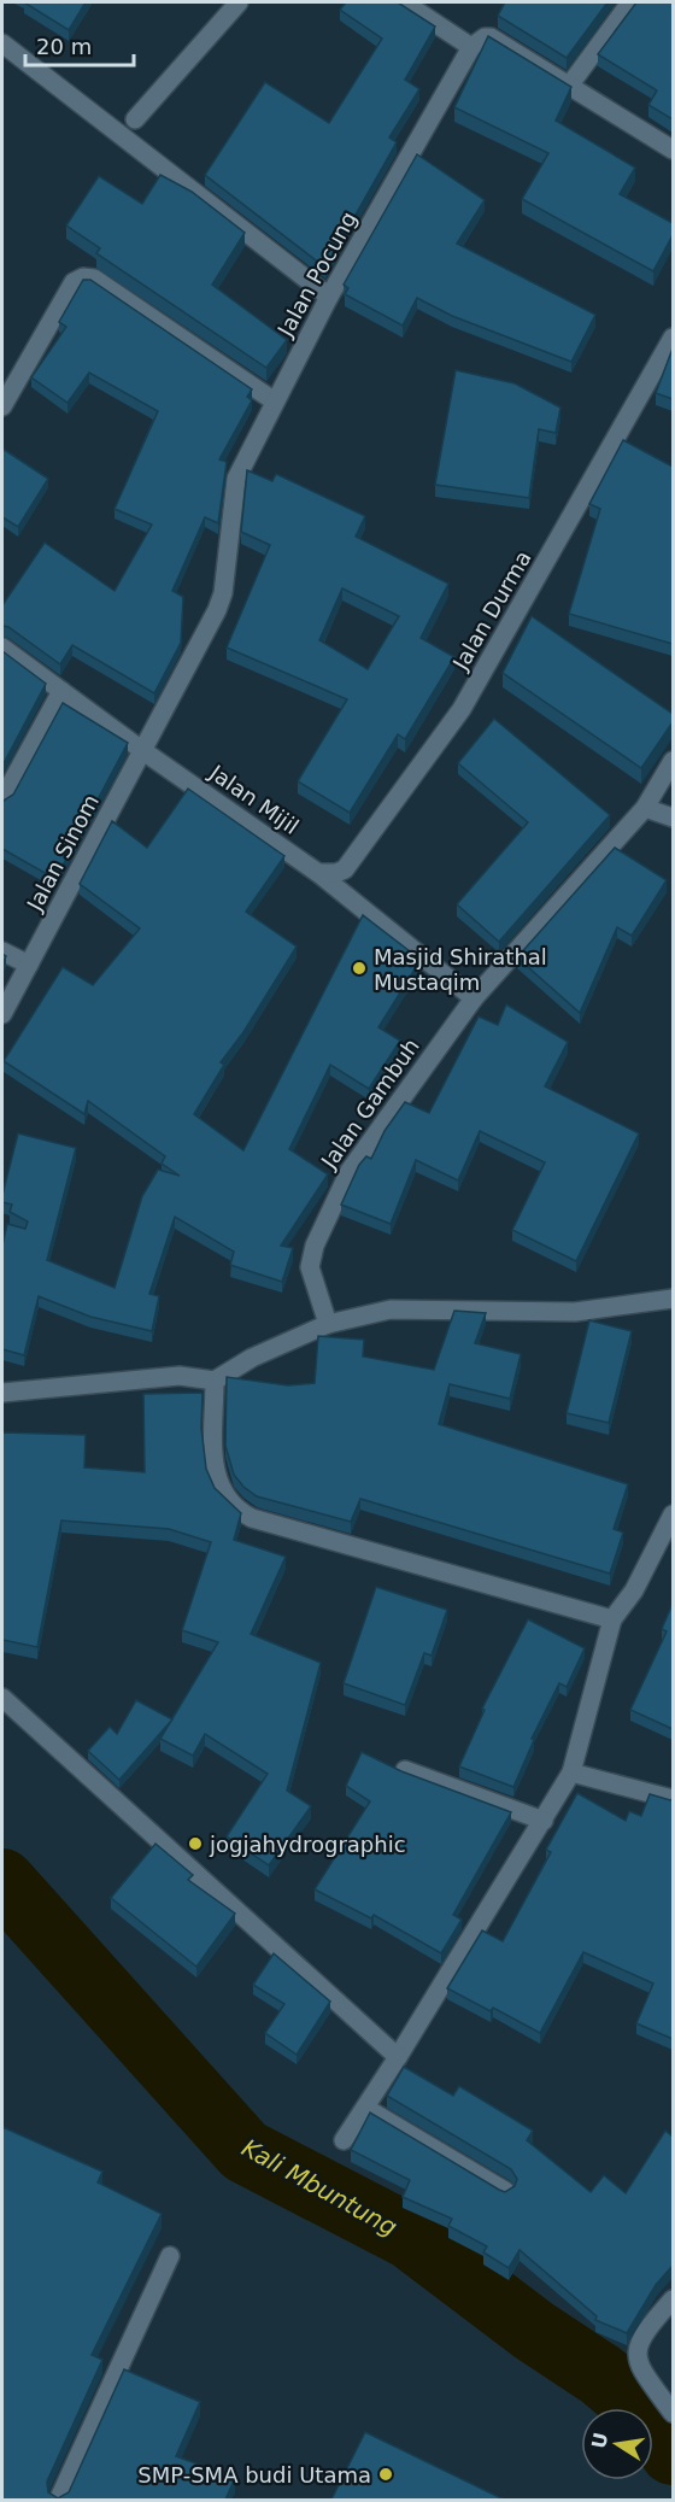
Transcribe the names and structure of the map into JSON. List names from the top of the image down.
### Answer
{
  "streets": {
    "street": [
      "Jalan Pocung",
      "Jalan Durma",
      "Jalan Mijil",
      "Jalan Sinom",
      "Jalan Gambuh"
    ]
  },
  "crossings": [
    ["Jalan Pocung", "Jalan Mijil"],
    ["Jalan Pocung", "Jalan Sinom"],
    ["Jalan Durma", "Jalan Mijil"],
    ["Jalan Mijil", "Jalan Sinom"],
    ["Jalan Mijil", "Jalan Gambuh"]
  ],
  "water": ["Kali Mbuntung"],
  "places": ["Masjid Shirathal Mustaqim", "jogjahydrographic", "SMP-SMA budi Utama"],
  "scale_bar": "20 m",
  "north": "left"
}
